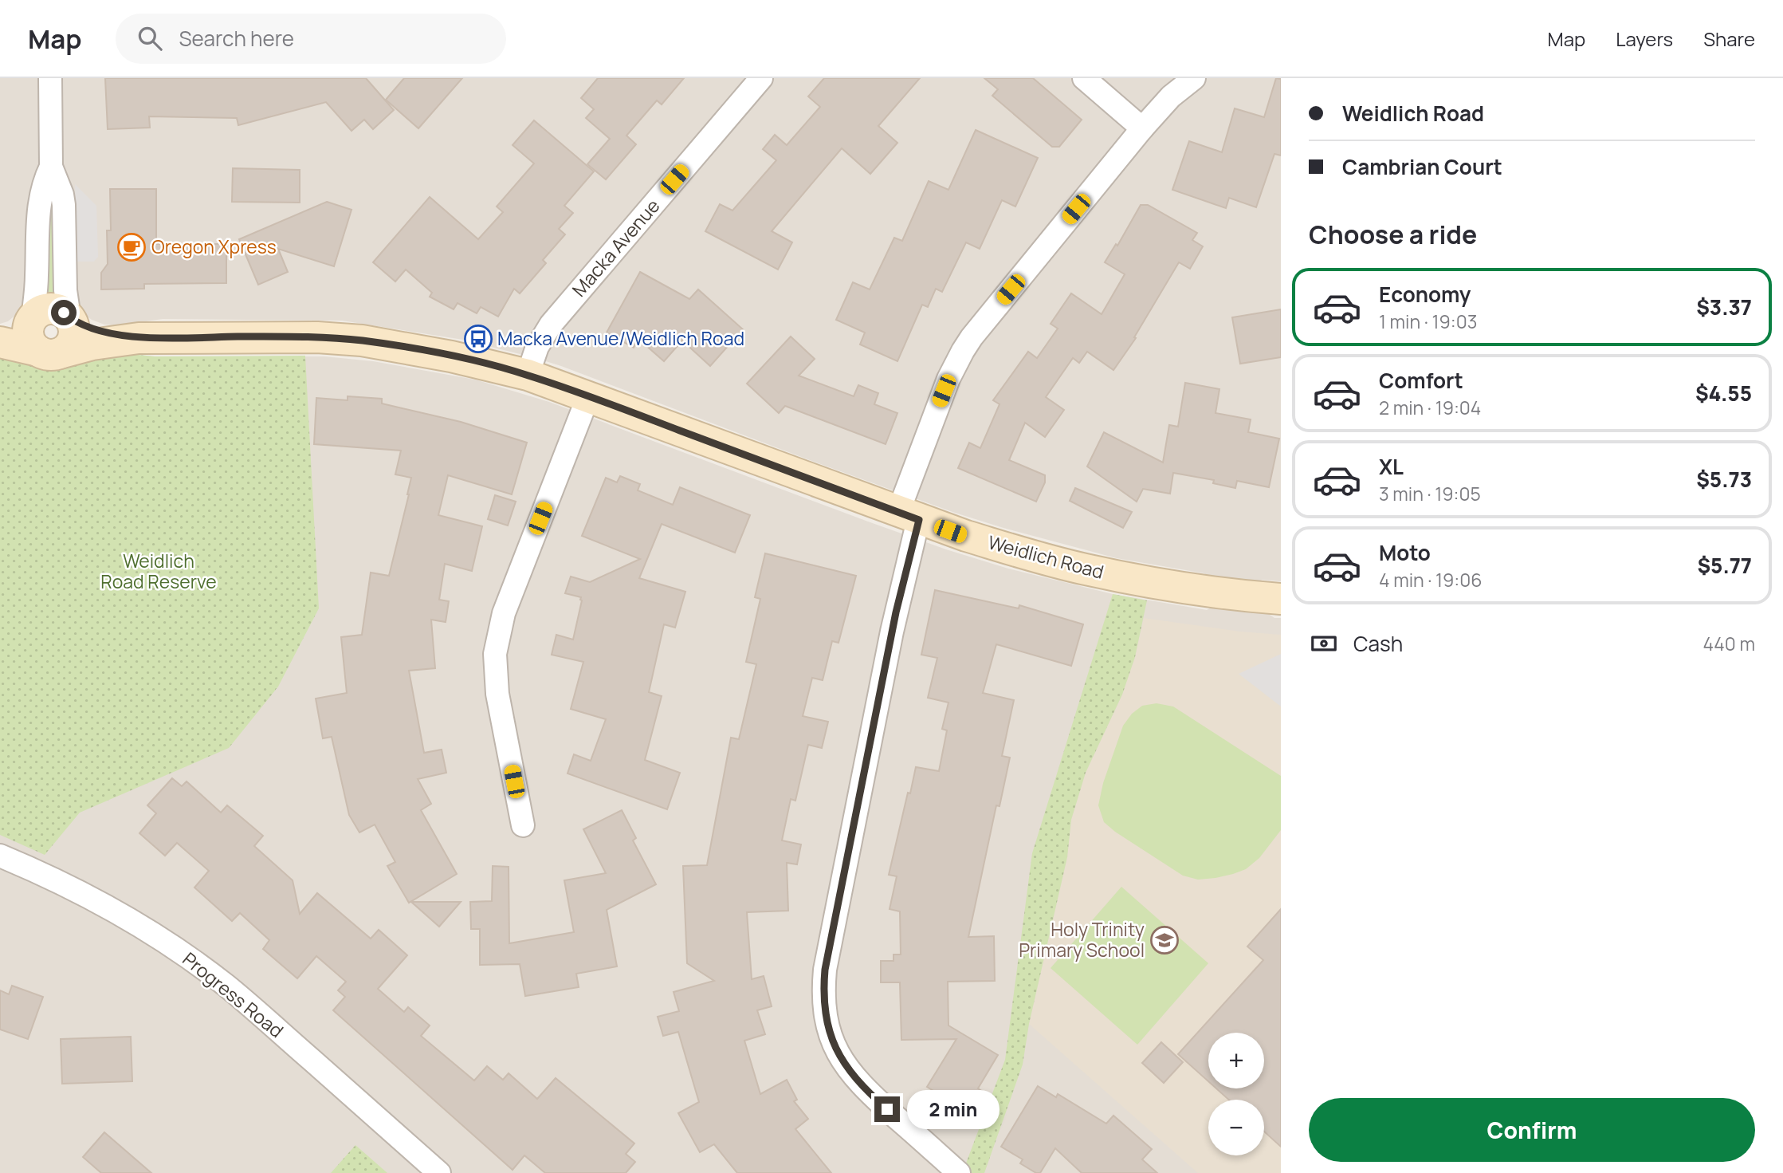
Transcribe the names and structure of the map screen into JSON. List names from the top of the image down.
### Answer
{
  "streets": {
    "street": ["Macka Avenue", "Weidlich Road", "Progress Road"]
  },
  "crossings": [
    ["Macka Avenue", "Weidlich Road"]
  ],
  "parks": ["Weidlich Road Reserve"],
  "places": {
    "cafe": ["Oregon Xpress"],
    "bus stop": ["Macka Avenue/Weidlich Road"],
    "school or university": ["Holy Trinity Primary School"]
  },
  "page": {
    "header": "Map",
    "search": "Search here",
    "nav": ["Map", "Layers", "Share"],
    "banner": ["Weidlich Road", "Cambrian Court"],
    "heading": "Choose a ride",
    "list": [
      {
        "name": "Economy",
        "note": "1 min · 19:03",
        "value": "$3.37"
      },
      {
        "name": "Comfort",
        "note": "2 min · 19:04",
        "value": "$4.55"
      },
      {
        "name": "XL",
        "note": "3 min · 19:05",
        "value": "$5.73"
      },
      {
        "name": "Moto",
        "note": "4 min · 19:06",
        "value": "$5.77"
      }
    ],
    "pay": ["Cash", "440 m"],
    "map_buttons": ["+", "−"],
    "buttons": "Confirm",
    "bubble": "2 min"
  }
}
